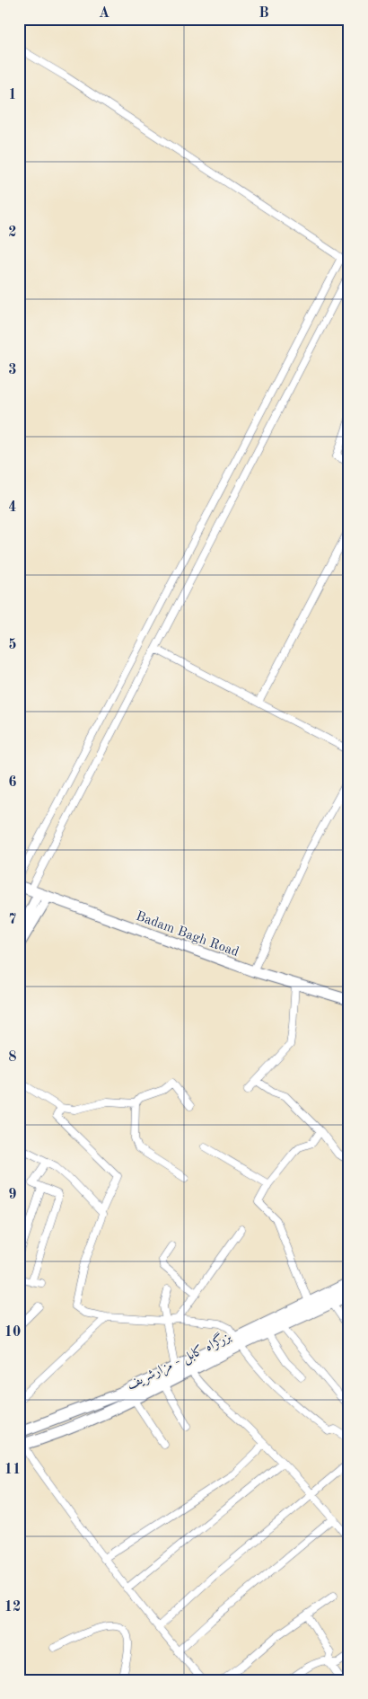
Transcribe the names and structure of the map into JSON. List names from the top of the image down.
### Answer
{
  "streets": {
    "highway": ["بزرگراه کابل - مزارشریف"],
    "main road": ["Badam Bagh Road"]
  },
  "grid": {
    "columns": ["A", "B"],
    "rows": [
      "1",
      "2",
      "3",
      "4",
      "5",
      "6",
      "7",
      "8",
      "9",
      "10",
      "11",
      "12"
    ]
  }
}
